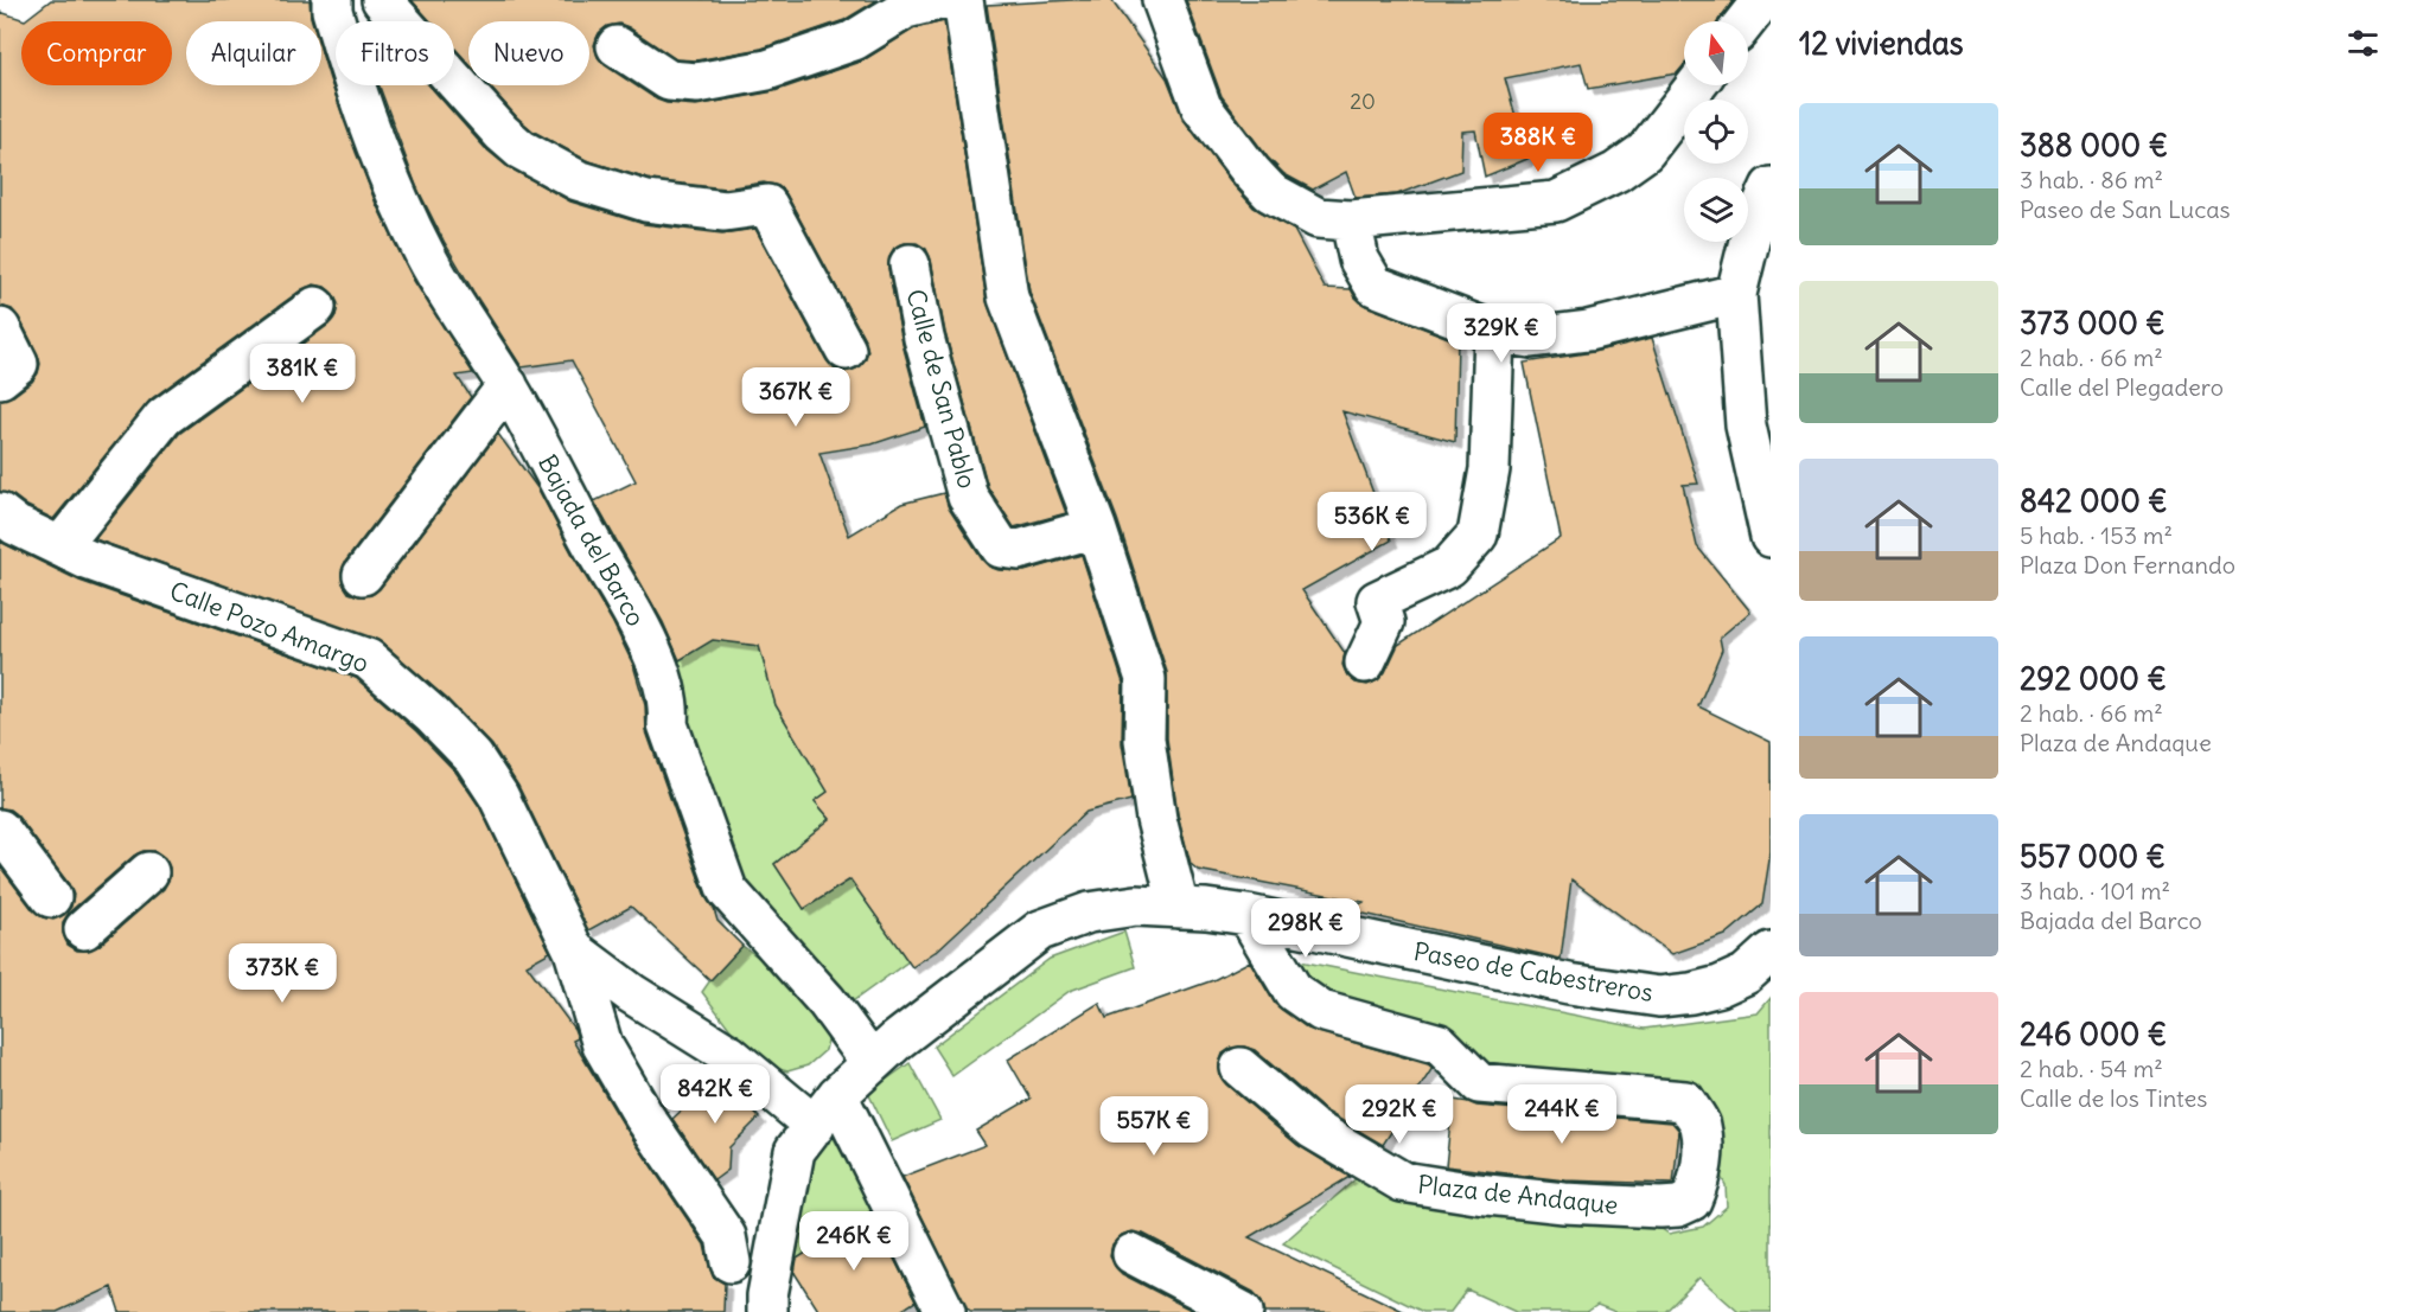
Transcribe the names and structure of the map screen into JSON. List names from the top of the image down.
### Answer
{
  "streets": {
    "street": [
      "Calle de San Pablo",
      "Bajada del Barco",
      "Calle Pozo Amargo",
      "Paseo de Cabestreros",
      "Plaza de Andaque"
    ]
  },
  "crossings": [
    ["Bajada del Barco", "Paseo de Cabestreros"],
    ["Calle Pozo Amargo", "Paseo de Cabestreros"],
    ["Paseo de Cabestreros", "Plaza de Andaque"]
  ],
  "house_numbers": ["20"],
  "north": "top",
  "page": {
    "heading": "12 viviendas",
    "chip": [
      "Comprar",
      "Alquilar",
      "Filtros",
      "Nuevo"
    ],
    "list": [
      {
        "name": "388 000 €",
        "note": "3 hab. · 86 m² · Paseo de San Lucas"
      },
      {
        "name": "373 000 €",
        "note": "2 hab. · 66 m² · Calle del Plegadero"
      },
      {
        "name": "842 000 €",
        "note": "5 hab. · 153 m² · Plaza Don Fernando"
      },
      {
        "name": "292 000 €",
        "note": "2 hab. · 66 m² · Plaza de Andaque"
      },
      {
        "name": "557 000 €",
        "note": "3 hab. · 101 m² · Bajada del Barco"
      },
      {
        "name": "246 000 €",
        "note": "2 hab. · 54 m² · Calle de los Tintes"
      }
    ],
    "price": [
      "388K €",
      "329K €",
      "381K €",
      "367K €",
      "536K €",
      "298K €",
      "373K €",
      "842K €",
      "292K €",
      "244K €",
      "557K €",
      "246K €"
    ]
  }
}
